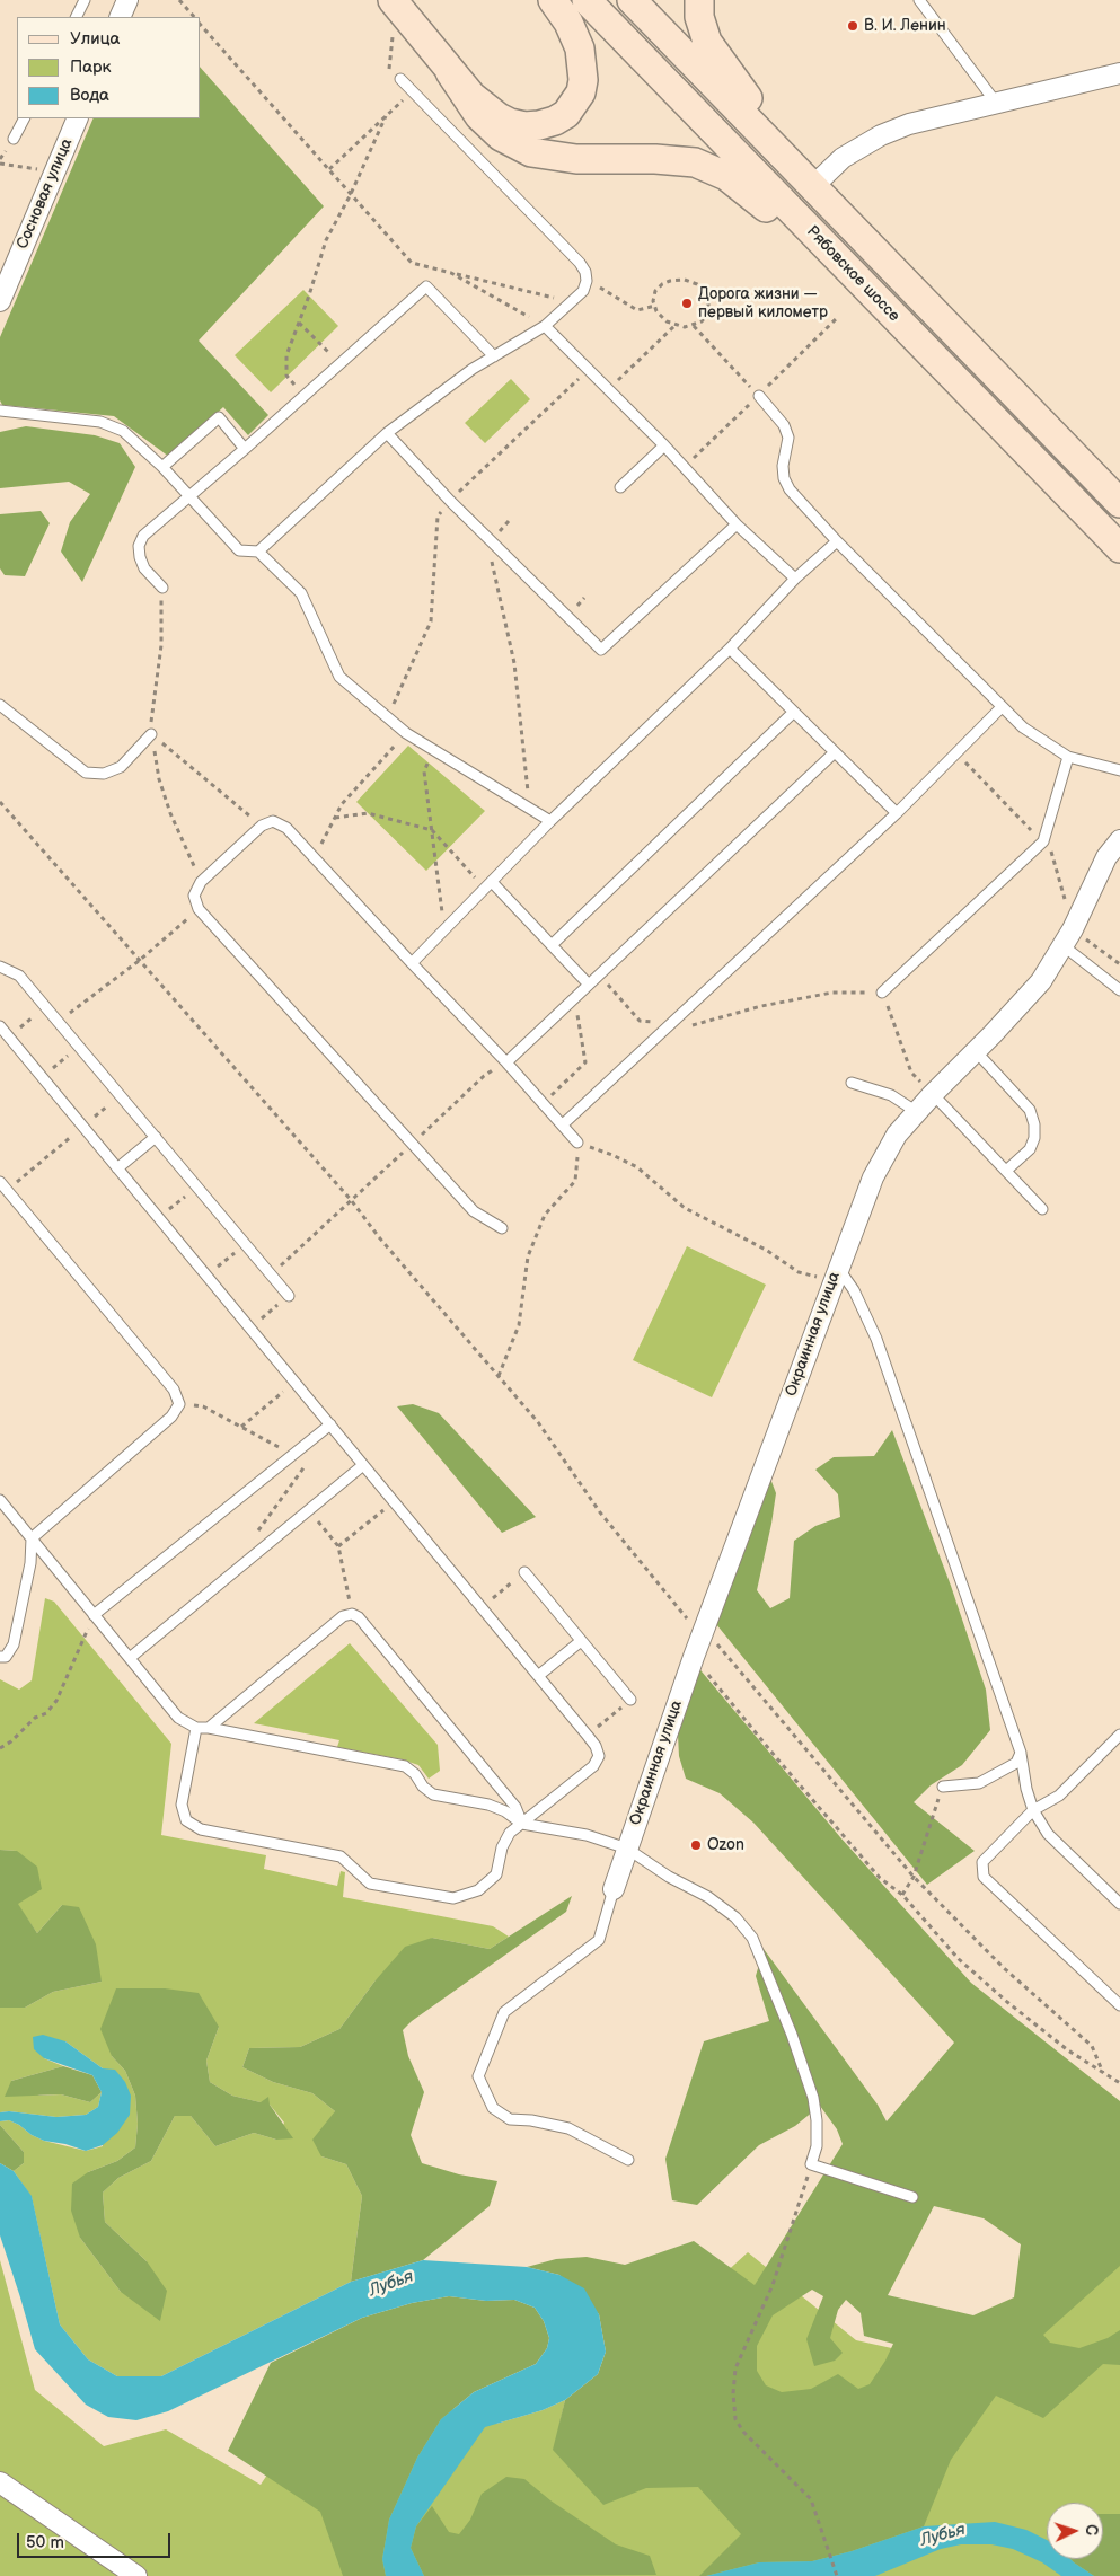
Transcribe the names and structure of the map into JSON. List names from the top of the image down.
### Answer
{
  "streets": {
    "main road": ["Рябовское шоссе"],
    "street": ["Сосновая улица", "Окраинная улица"]
  },
  "water": ["Лубья"],
  "places": ["В. И. Ленин", "Дорога жизни — первый километр", "Ozon"],
  "legend": ["Улица", "Парк", "Вода"],
  "scale_bar": "50 m",
  "north": "right"
}
